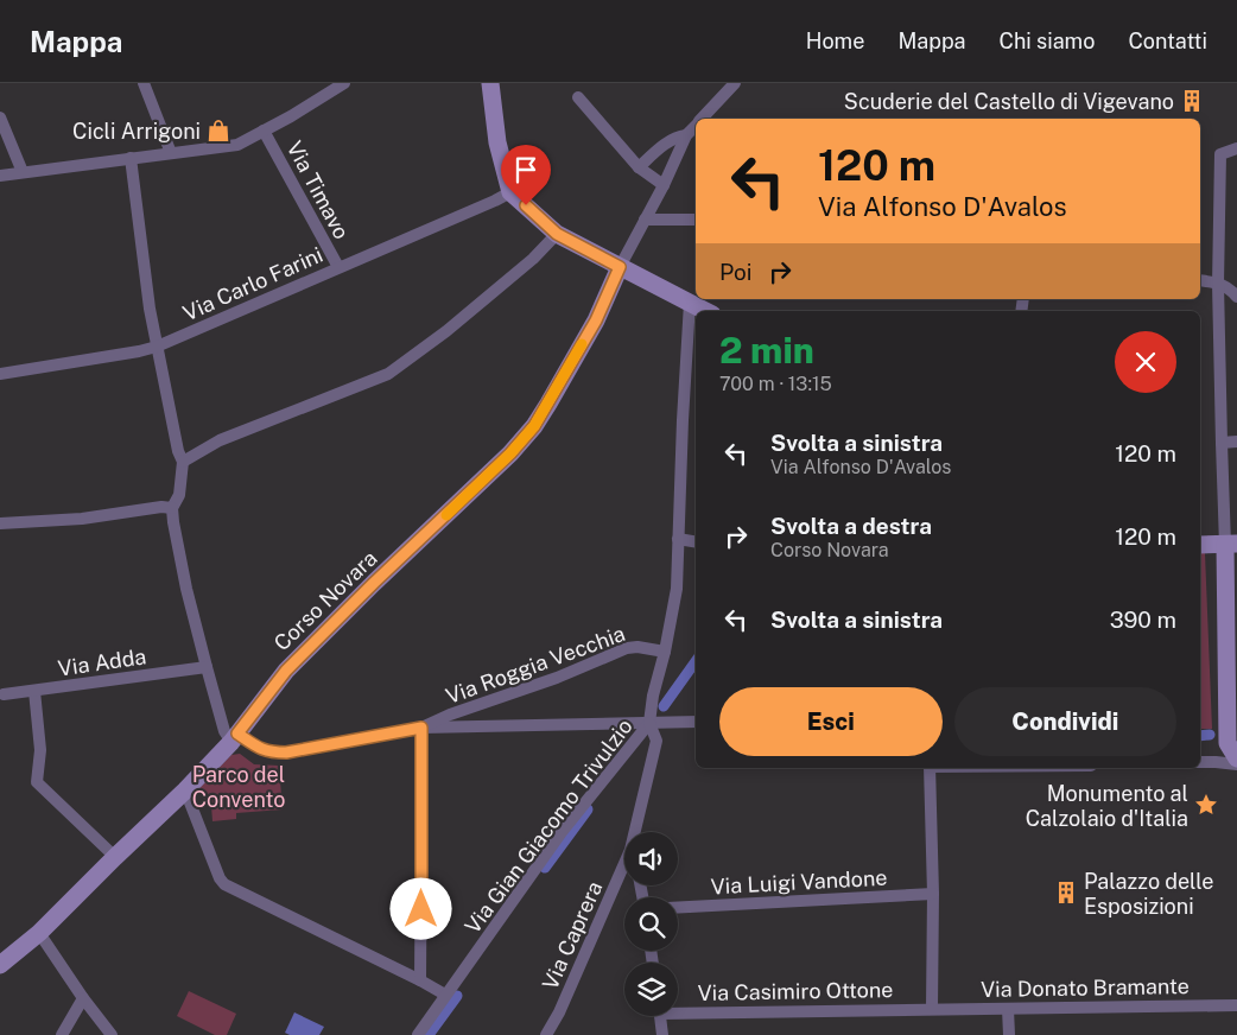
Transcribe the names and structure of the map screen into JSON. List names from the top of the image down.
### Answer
{
  "streets": {
    "street": [
      "Via Timavo",
      "Via Carlo Farini",
      "Corso Novara",
      "Via Adda",
      "Via Roggia Vecchia",
      "Via Gian Giacomo Trivulzio",
      "Via Luigi Vandone",
      "Via Caprera",
      "Via Donato Bramante",
      "Via Casimiro Ottone"
    ]
  },
  "crossings": [
    ["Via Timavo", "Via Carlo Farini"],
    ["Via Roggia Vecchia", "Via Gian Giacomo Trivulzio"],
    ["Via Gian Giacomo Trivulzio", "Via Caprera"],
    ["Via Donato Bramante", "Via Casimiro Ottone"]
  ],
  "parks": ["Parco del Convento"],
  "places": {
    "building": ["Scuderie del Castello di Vigevano", "Palazzo delle Esposizioni"],
    "shop": ["Cicli Arrigoni"],
    "place": ["Monumento al Calzolaio d'Italia"]
  },
  "page": {
    "header": "Mappa",
    "nav": [
      "Home",
      "Mappa",
      "Chi siamo",
      "Contatti"
    ],
    "turn": ["120 m", "Via Alfonso D'Avalos"],
    "then": "Poi",
    "heading": ["2 min", "700 m · 13:15"],
    "list": [
      {
        "name": "Svolta a sinistra",
        "note": "Via Alfonso D'Avalos",
        "value": "120 m"
      },
      {
        "name": "Svolta a destra",
        "note": "Corso Novara",
        "value": "120 m"
      },
      {
        "name": "Svolta a sinistra",
        "value": "390 m"
      }
    ],
    "buttons": ["Esci", "Condividi"]
  }
}
